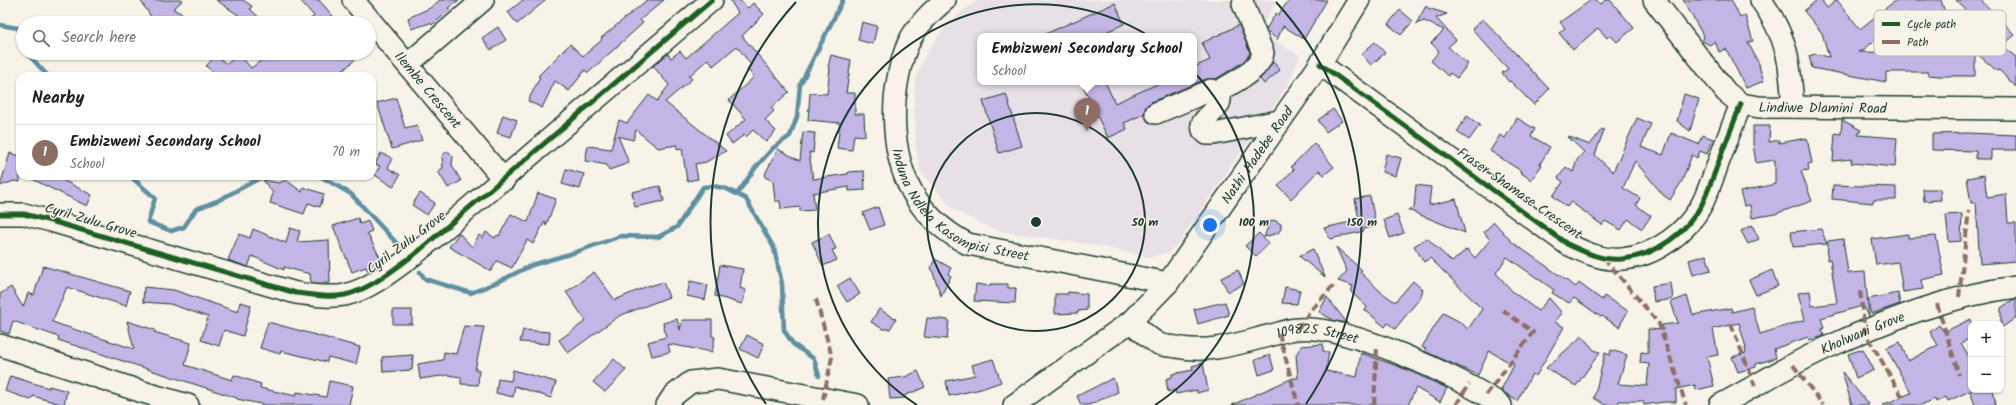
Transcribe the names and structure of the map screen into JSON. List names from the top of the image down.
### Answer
{
  "streets": {
    "street": [
      "Ilembe Crescent",
      "Lindiwe Dlamini Road",
      "Nathi Hadebe Road",
      "Fraser Shamase Crescent",
      "Induna Ndlela Kasompisi Street",
      "Cyril Zulu Grove",
      "Kholwani Grove",
      "109825 Street"
    ]
  },
  "crossings": [
    ["Ilembe Crescent", "Cyril Zulu Grove"],
    ["Lindiwe Dlamini Road", "Fraser Shamase Crescent"],
    ["Nathi Hadebe Road", "Fraser Shamase Crescent"],
    ["Nathi Hadebe Road", "Induna Ndlela Kasompisi Street"],
    ["Nathi Hadebe Road", "109825 Street"]
  ],
  "legend": ["Cycle path", "Path"],
  "page": {
    "search": "Search here",
    "popup": ["Embizweni Secondary School", "School"],
    "heading": "Nearby",
    "pins": "1",
    "list": [
      {
        "mark": "1",
        "name": "Embizweni Secondary School",
        "note": "School",
        "value": "70 m"
      }
    ],
    "map_buttons": ["+", "−"]
  },
  "rings": ["50 m", "100 m", "150 m"]
}
